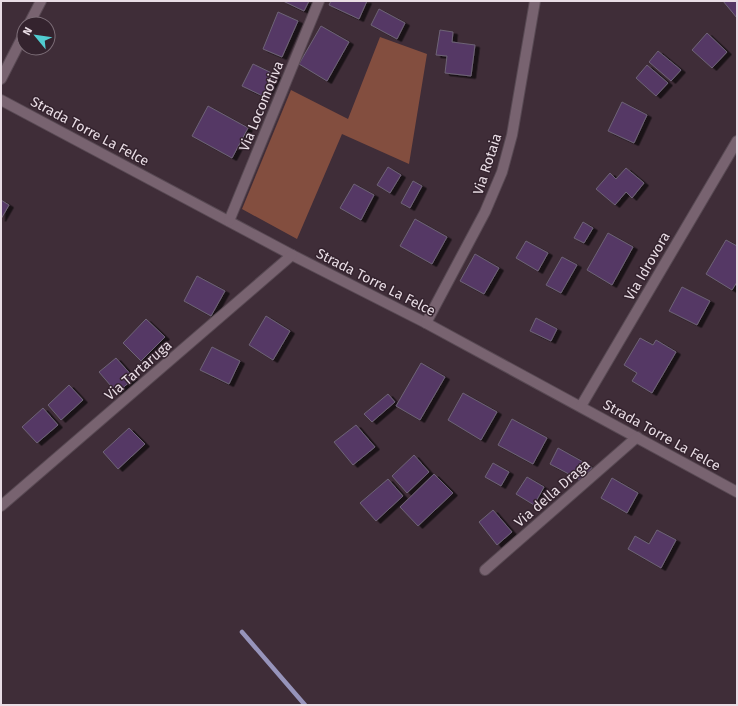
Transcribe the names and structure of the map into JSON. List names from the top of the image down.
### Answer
{
  "streets": {
    "street": [
      "Via Locomotiva",
      "Strada Torre La Felce",
      "Via Rotaia",
      "Via Idrovora",
      "Via Tartaruga",
      "Via della Draga"
    ]
  },
  "crossings": [
    ["Via Locomotiva", "Strada Torre La Felce"],
    ["Strada Torre La Felce", "Via Rotaia"],
    ["Strada Torre La Felce", "Via Idrovora"],
    ["Strada Torre La Felce", "Via Tartaruga"],
    ["Strada Torre La Felce", "Via della Draga"]
  ],
  "north": "top left"
}
